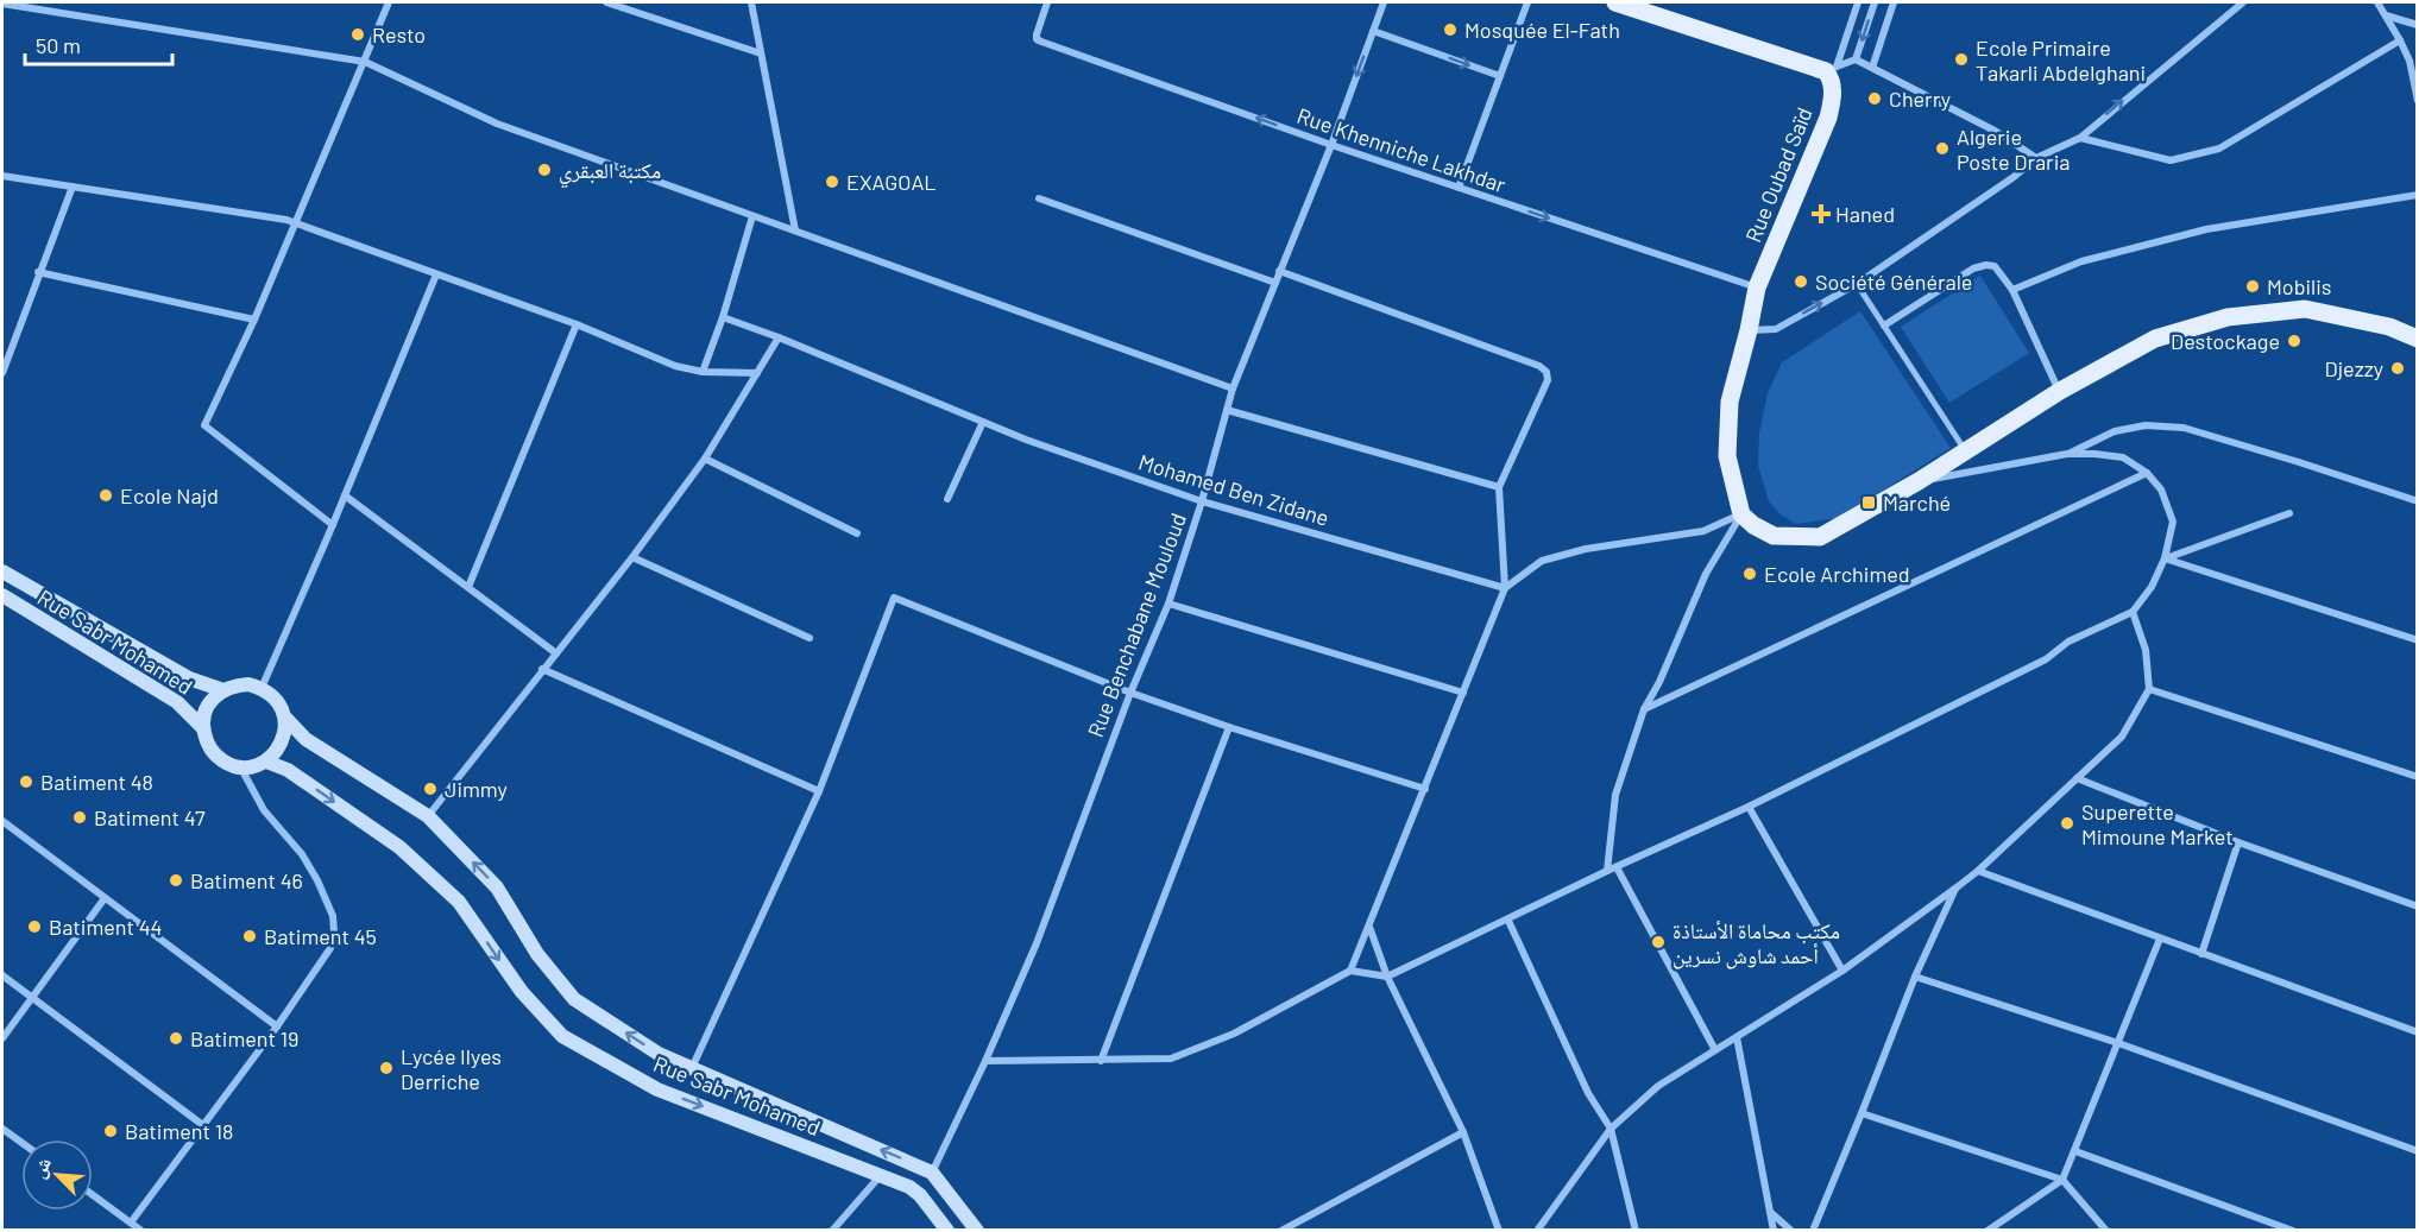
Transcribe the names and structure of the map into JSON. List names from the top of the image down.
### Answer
{
  "streets": {
    "main road": ["Rue Oubad Saïd", "Rue Sabr Mohamed"],
    "street": ["Rue Khenniche Lakhdar", "Mohamed Ben Zidane", "Rue Benchabane Mouloud"]
  },
  "crossings": [
    ["Rue Khenniche Lakhdar", "Rue Oubad Saïd"],
    ["Rue Khenniche Lakhdar", "Rue Benchabane Mouloud"],
    ["Mohamed Ben Zidane", "Rue Benchabane Mouloud"]
  ],
  "places": {
    "other": [
      "Mosquée El-Fath",
      "Resto",
      "Ecole Primaire Takarli Abdelghani",
      "Cherry",
      "Algerie Poste Draria",
      "مكتبة العبقري",
      "EXAGOAL",
      "Société Générale",
      "Mobilis",
      "Destockage",
      "Djezzy",
      "Ecole Najd",
      "Ecole Archimed",
      "Batiment 48",
      "Jimmy",
      "Batiment 47",
      "Superette Mimoune Market",
      "Batiment 46",
      "Batiment 44",
      "Batiment 45",
      "مكتب محاماة الأستاذة أحمد شاوش نسرين",
      "Batiment 19",
      "Lycée Ilyes Derriche",
      "Batiment 18"
    ],
    "health": ["Haned"],
    "transit": ["Marché"]
  },
  "scale_bar": "50 m",
  "north": "top left"
}
